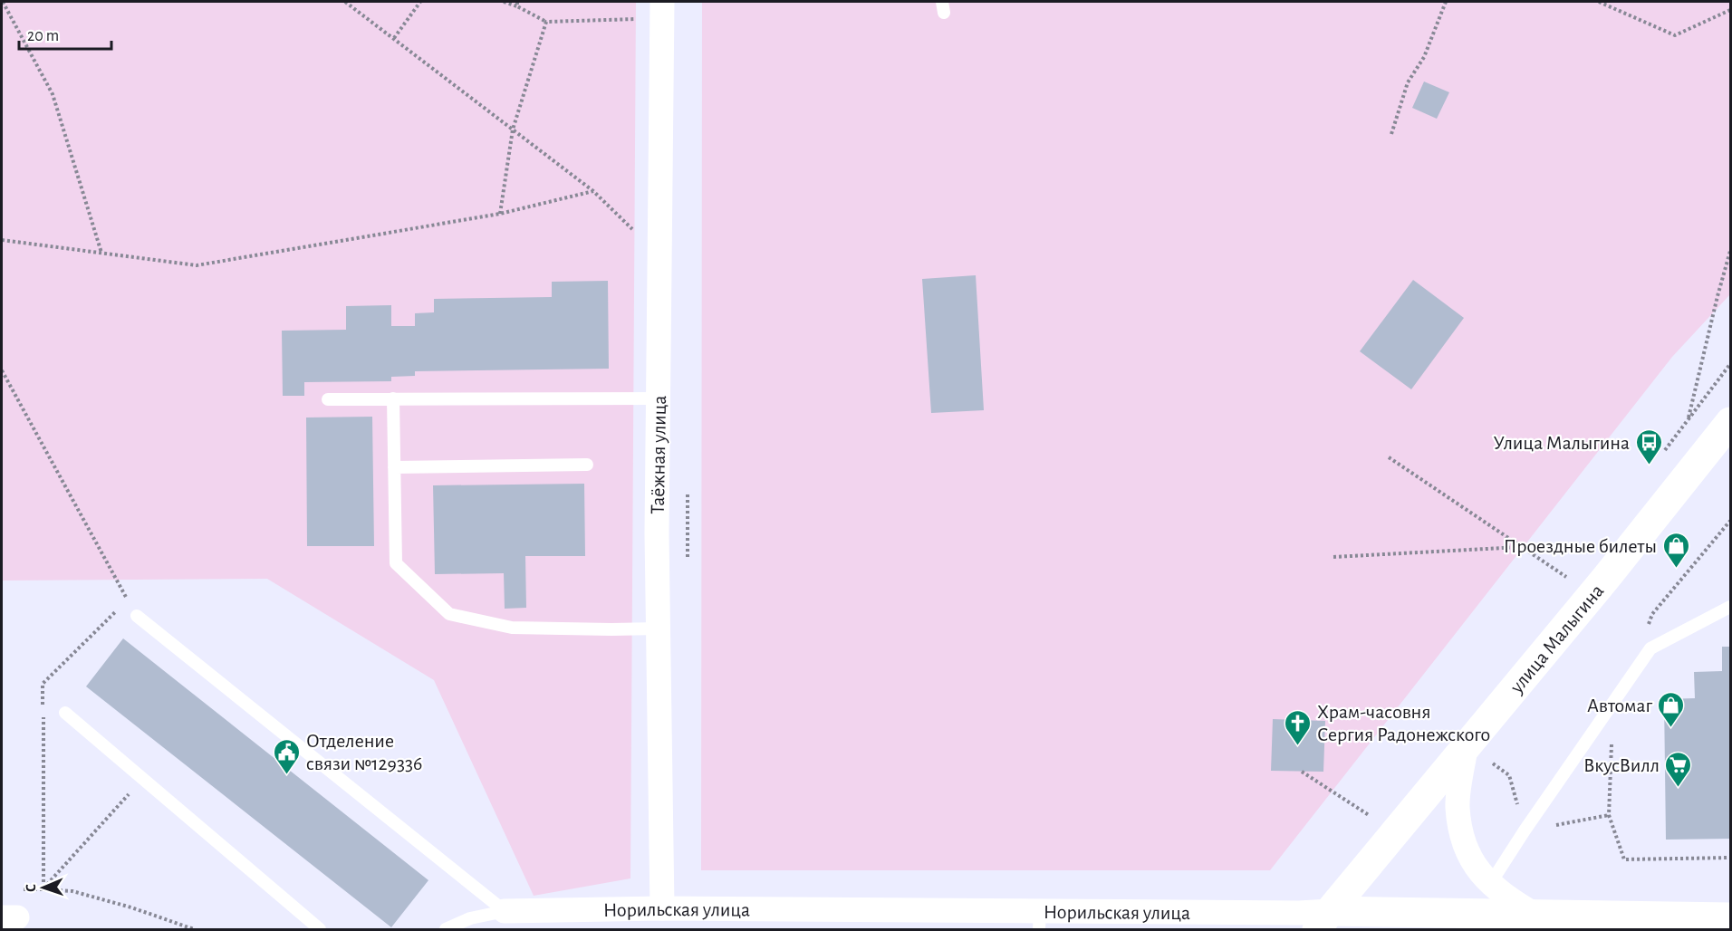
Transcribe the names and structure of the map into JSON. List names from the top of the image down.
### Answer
{
  "streets": {
    "street": ["Таёжная улица", "улица Малыгина", "Норильская улица"]
  },
  "crossings": [
    ["Таёжная улица", "Норильская улица"],
    ["улица Малыгина", "Норильская улица"]
  ],
  "places": {
    "bus stop": ["Улица Малыгина"],
    "shop": ["Проездные билеты", "Автомаг"],
    "church": ["Храм-часовня Сергия Радонежского"],
    "public building": ["Отделение связи №129336"],
    "supermarket": ["ВкусВилл"]
  },
  "scale_bar": "20 m",
  "north": "left"
}
